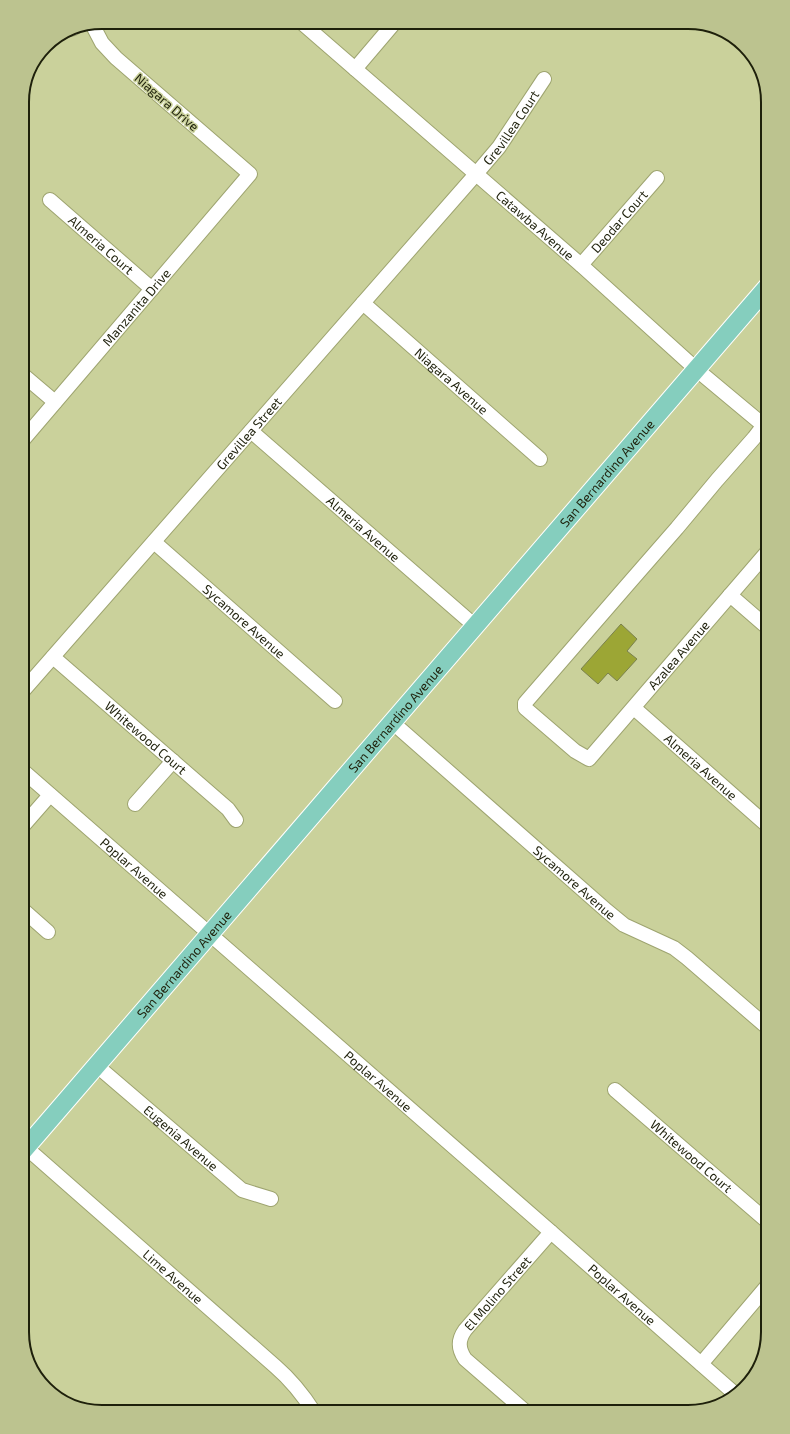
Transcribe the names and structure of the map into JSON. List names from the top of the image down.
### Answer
{
  "streets": {
    "main road": ["San Bernardino Avenue"],
    "street": [
      "Niagara Drive",
      "Grevillea Court",
      "Deodar Court",
      "Catawba Avenue",
      "Almeria Court",
      "Manzanita Drive",
      "Niagara Avenue",
      "Grevillea Street",
      "Almeria Avenue",
      "Sycamore Avenue",
      "Azalea Avenue",
      "Whitewood Court",
      "Poplar Avenue",
      "Eugenia Avenue",
      "Lime Avenue",
      "El Molino Street"
    ]
  },
  "crossings": [
    ["Niagara Drive", "Manzanita Drive"],
    ["Grevillea Court", "Catawba Avenue"],
    ["Grevillea Court", "Grevillea Street"],
    ["Deodar Court", "Catawba Avenue"],
    ["Catawba Avenue", "Grevillea Street"],
    ["Catawba Avenue", "San Bernardino Avenue"],
    ["Almeria Court", "Manzanita Drive"],
    ["Niagara Avenue", "Grevillea Street"],
    ["Grevillea Street", "Almeria Avenue"],
    ["Grevillea Street", "Sycamore Avenue"],
    ["Grevillea Street", "Whitewood Court"],
    ["San Bernardino Avenue", "Almeria Avenue"],
    ["San Bernardino Avenue", "Sycamore Avenue"],
    ["San Bernardino Avenue", "Poplar Avenue"],
    ["San Bernardino Avenue", "Eugenia Avenue"],
    ["Almeria Avenue", "Azalea Avenue"],
    ["Poplar Avenue", "El Molino Street"]
  ]
}
